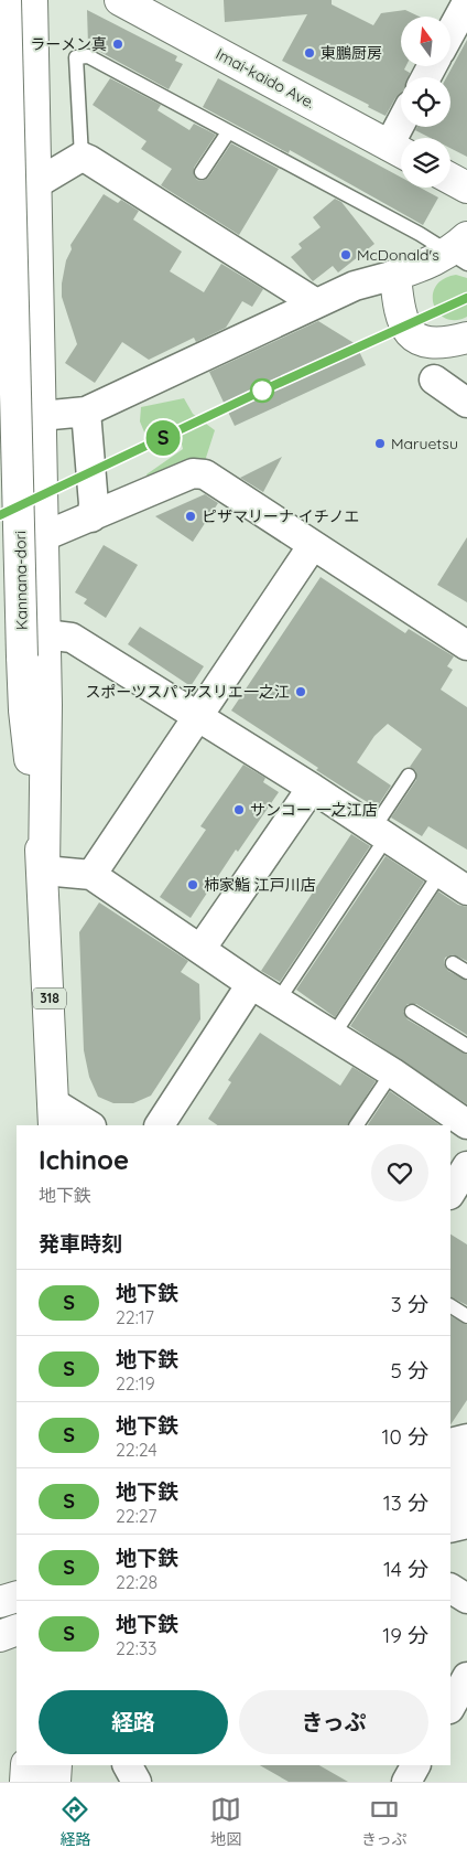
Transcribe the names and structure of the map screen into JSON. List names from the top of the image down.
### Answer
{
  "streets": {
    "main road": ["Imai-kaido Ave.", "Kannana-dori", "318"]
  },
  "places": [
    "ラーメン真",
    "東鵬厨房",
    "McDonald's",
    "Maruetsu",
    "ピザマリーナ イチノエ",
    "スポーツスパ アスリエ一之江",
    "サンコー 一之江店",
    "柿家鮨 江戸川店"
  ],
  "lines": ["metro line S"],
  "north": "top",
  "page": {
    "on_map": "S",
    "heading": [
      ["Ichinoe", "地下鉄"],
      "発車時刻"
    ],
    "list": [
      {
        "mark": "S",
        "name": "地下鉄",
        "note": "22:17",
        "value": "3 分"
      },
      {
        "mark": "S",
        "name": "地下鉄",
        "note": "22:19",
        "value": "5 分"
      },
      {
        "mark": "S",
        "name": "地下鉄",
        "note": "22:24",
        "value": "10 分"
      },
      {
        "mark": "S",
        "name": "地下鉄",
        "note": "22:27",
        "value": "13 分"
      },
      {
        "mark": "S",
        "name": "地下鉄",
        "note": "22:28",
        "value": "14 分"
      },
      {
        "mark": "S",
        "name": "地下鉄",
        "note": "22:33",
        "value": "19 分"
      }
    ],
    "buttons": ["経路", "きっぷ"],
    "tabs": ["経路", "地図", "きっぷ"]
  }
}
